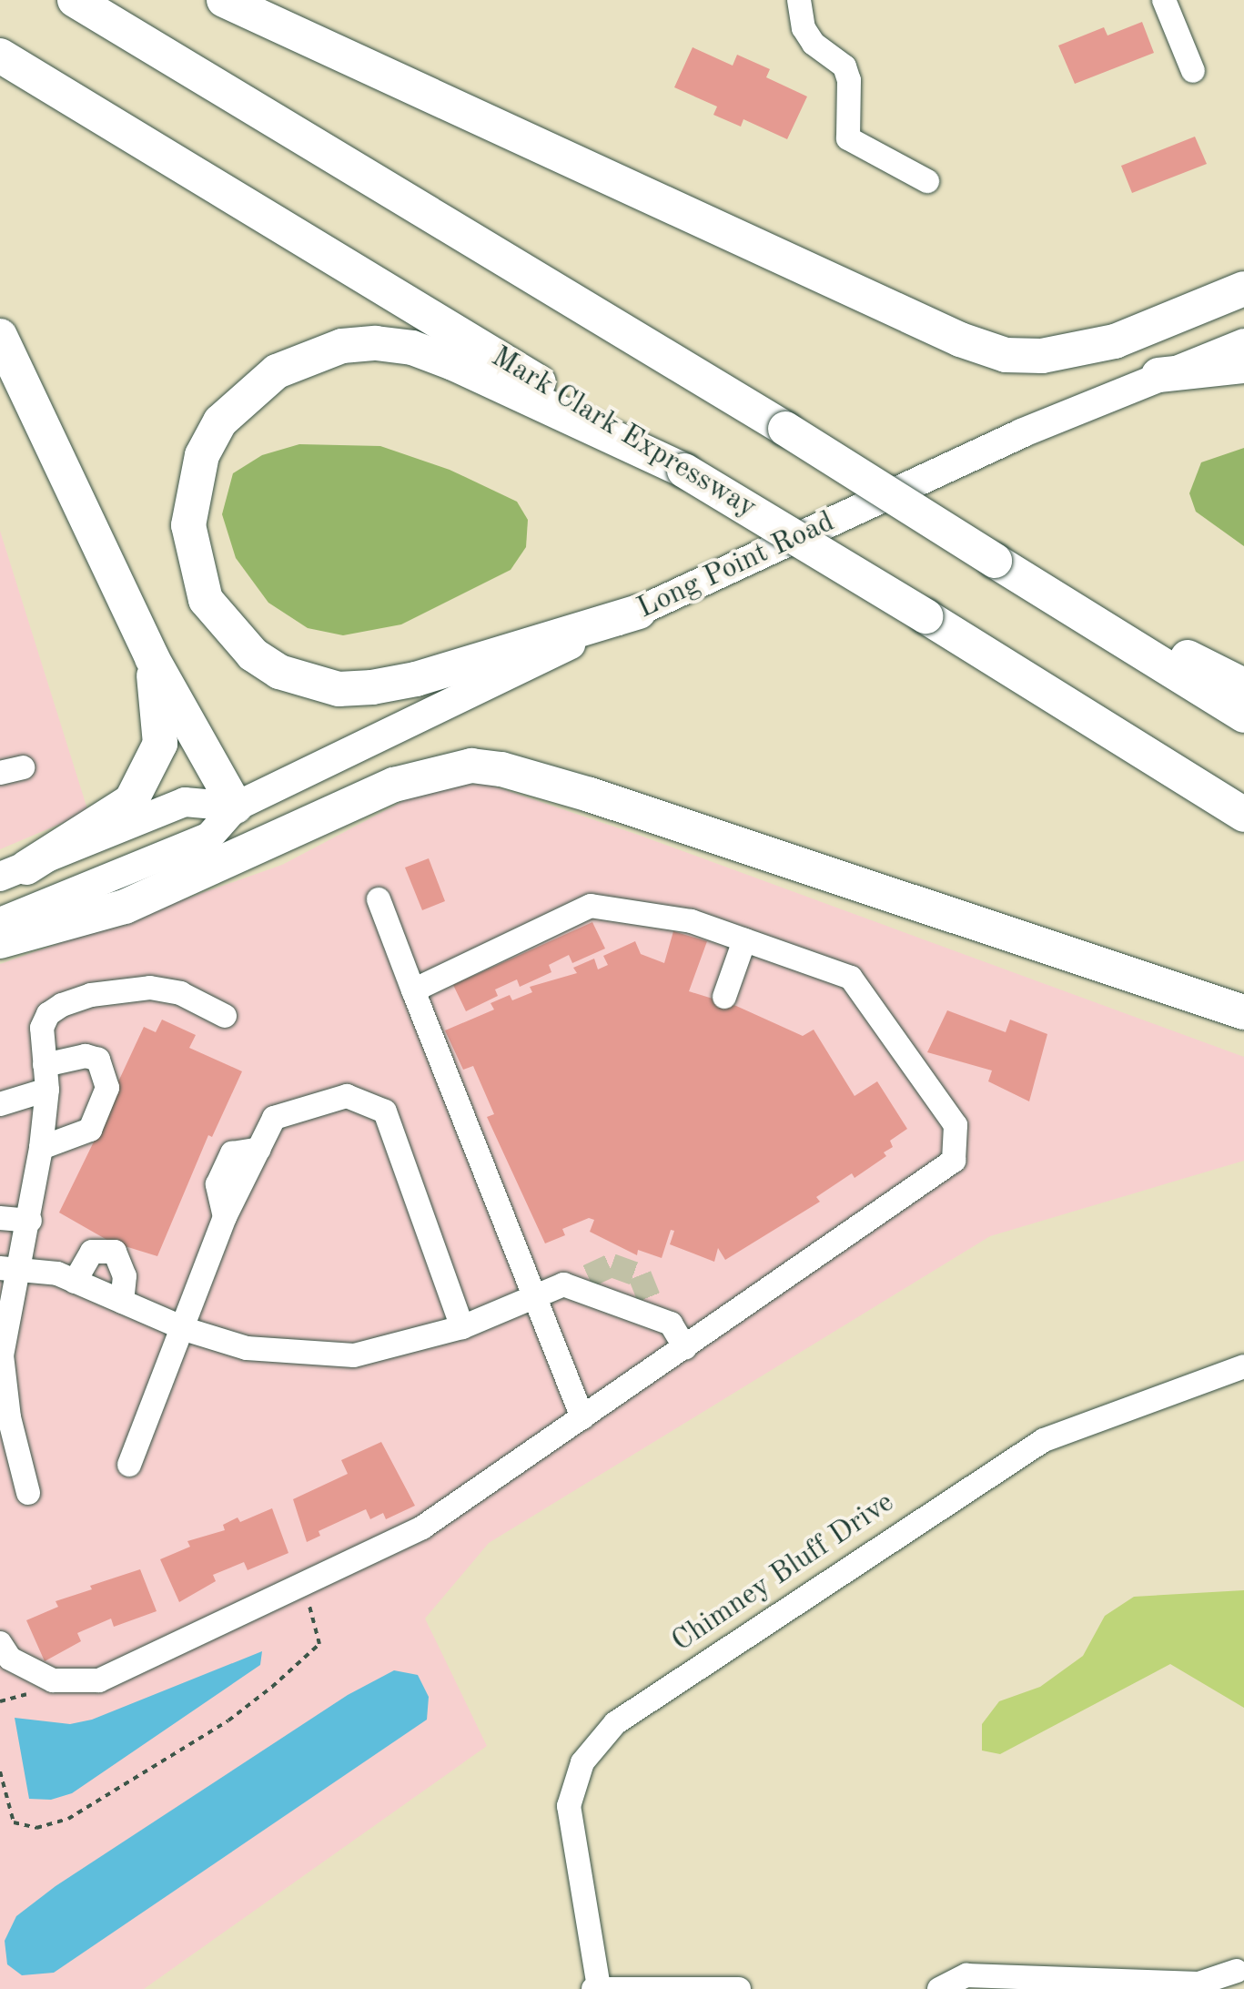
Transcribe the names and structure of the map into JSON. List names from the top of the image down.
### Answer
{
  "streets": {
    "highway": ["Mark Clark Expressway"],
    "main road": ["Long Point Road"],
    "street": ["Chimney Bluff Drive"]
  }
}
